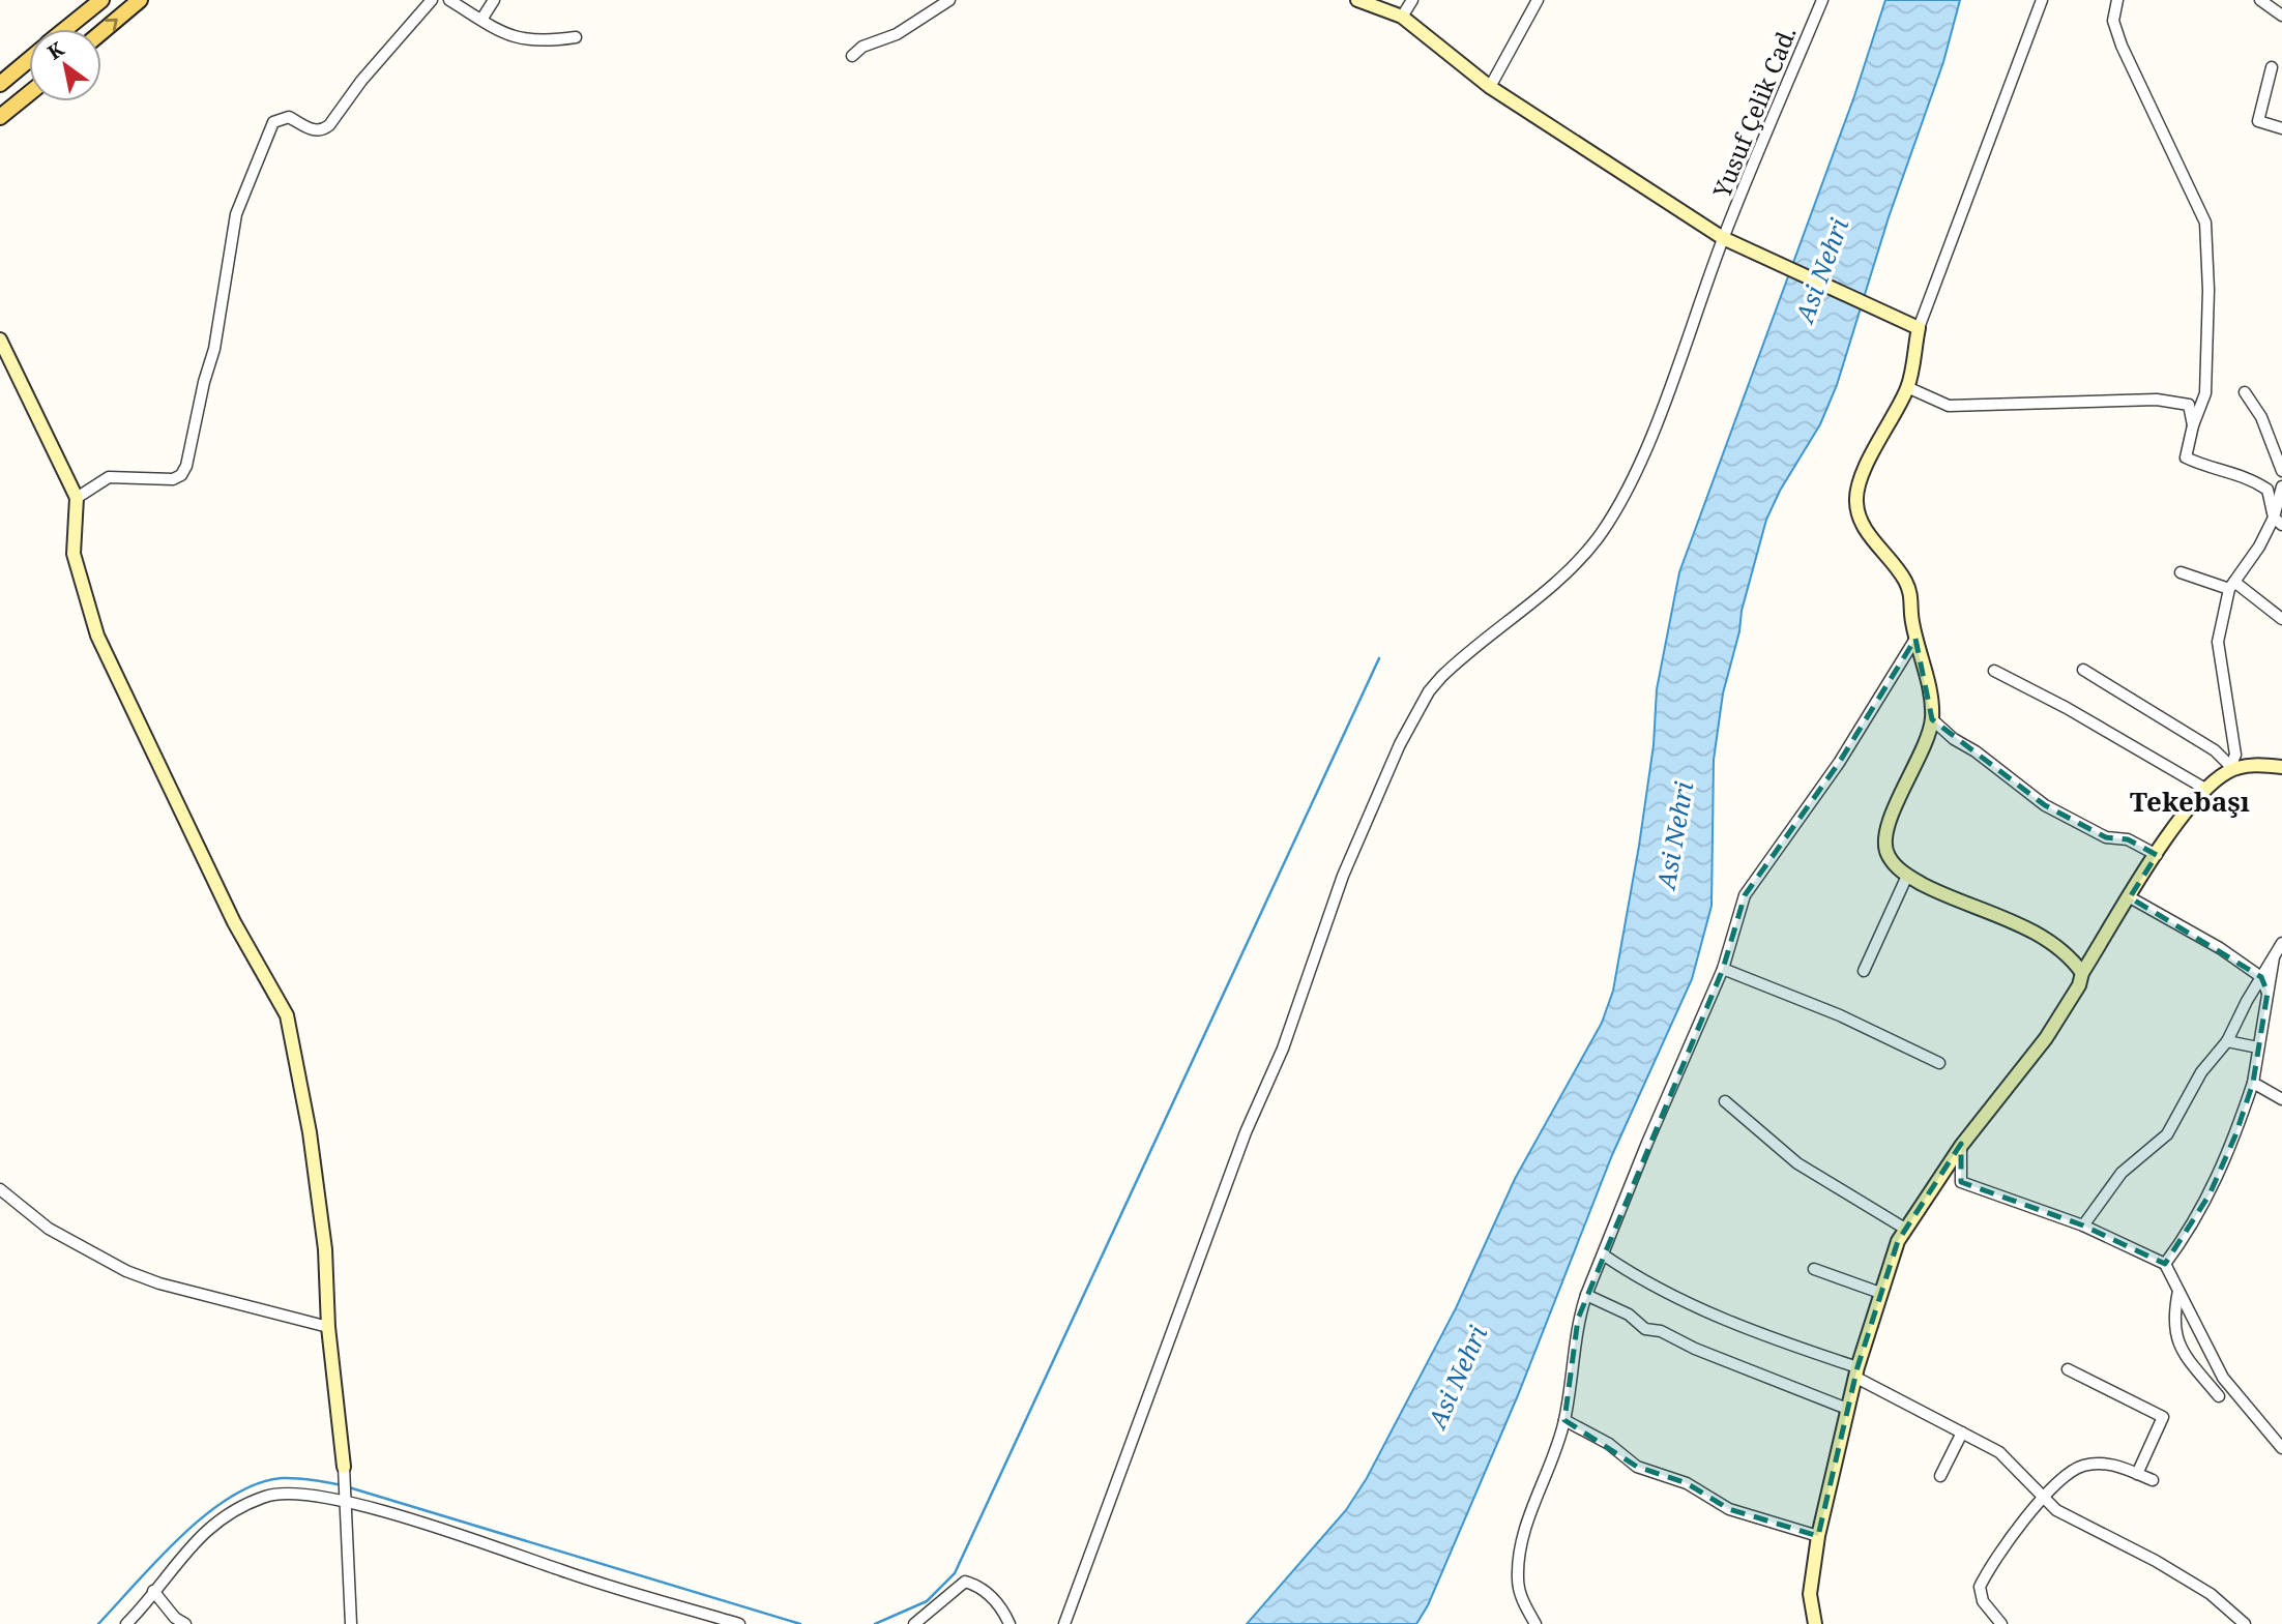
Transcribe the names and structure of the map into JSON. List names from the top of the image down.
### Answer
{
  "streets": {
    "street": ["Yusuf Çelik Cad."]
  },
  "districts": ["Tekebaşı"],
  "water": ["Asi Nehri"],
  "north": "top left"
}
